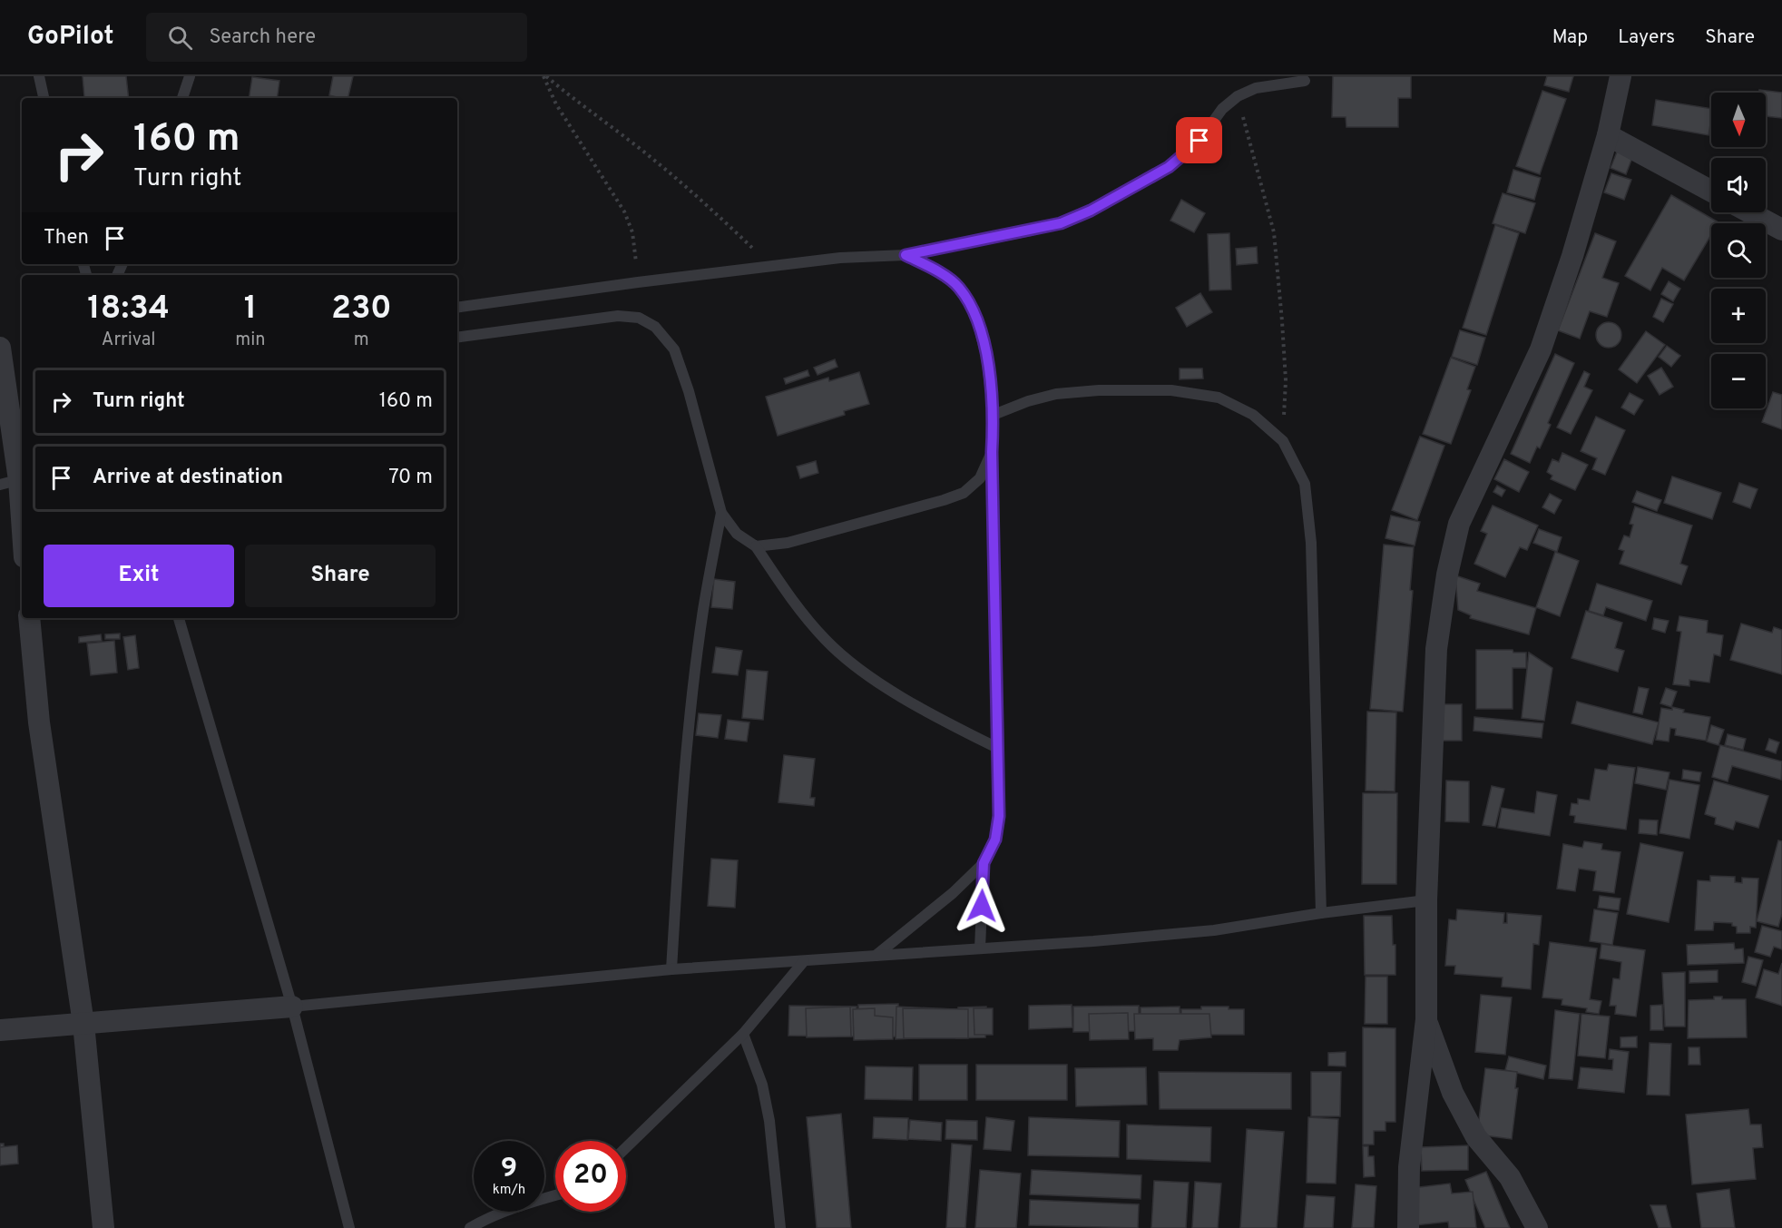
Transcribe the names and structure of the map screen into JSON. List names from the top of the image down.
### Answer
{
  "north": "bottom",
  "page": {
    "header": "GoPilot",
    "search": "Search here",
    "nav": ["Map", "Layers", "Share"],
    "map_buttons": ["+", "−"],
    "turn": ["160 m", "Turn right"],
    "then": "Then",
    "eta": [
      "18:34",
      "Arrival",
      "1",
      "min",
      "230",
      "m"
    ],
    "list": [
      {
        "name": "Turn right",
        "value": "160 m"
      },
      {
        "name": "Arrive at destination",
        "value": "70 m"
      }
    ],
    "buttons": ["Exit", "Share"],
    "speed": "9 km/h",
    "limit": "20"
  }
}
